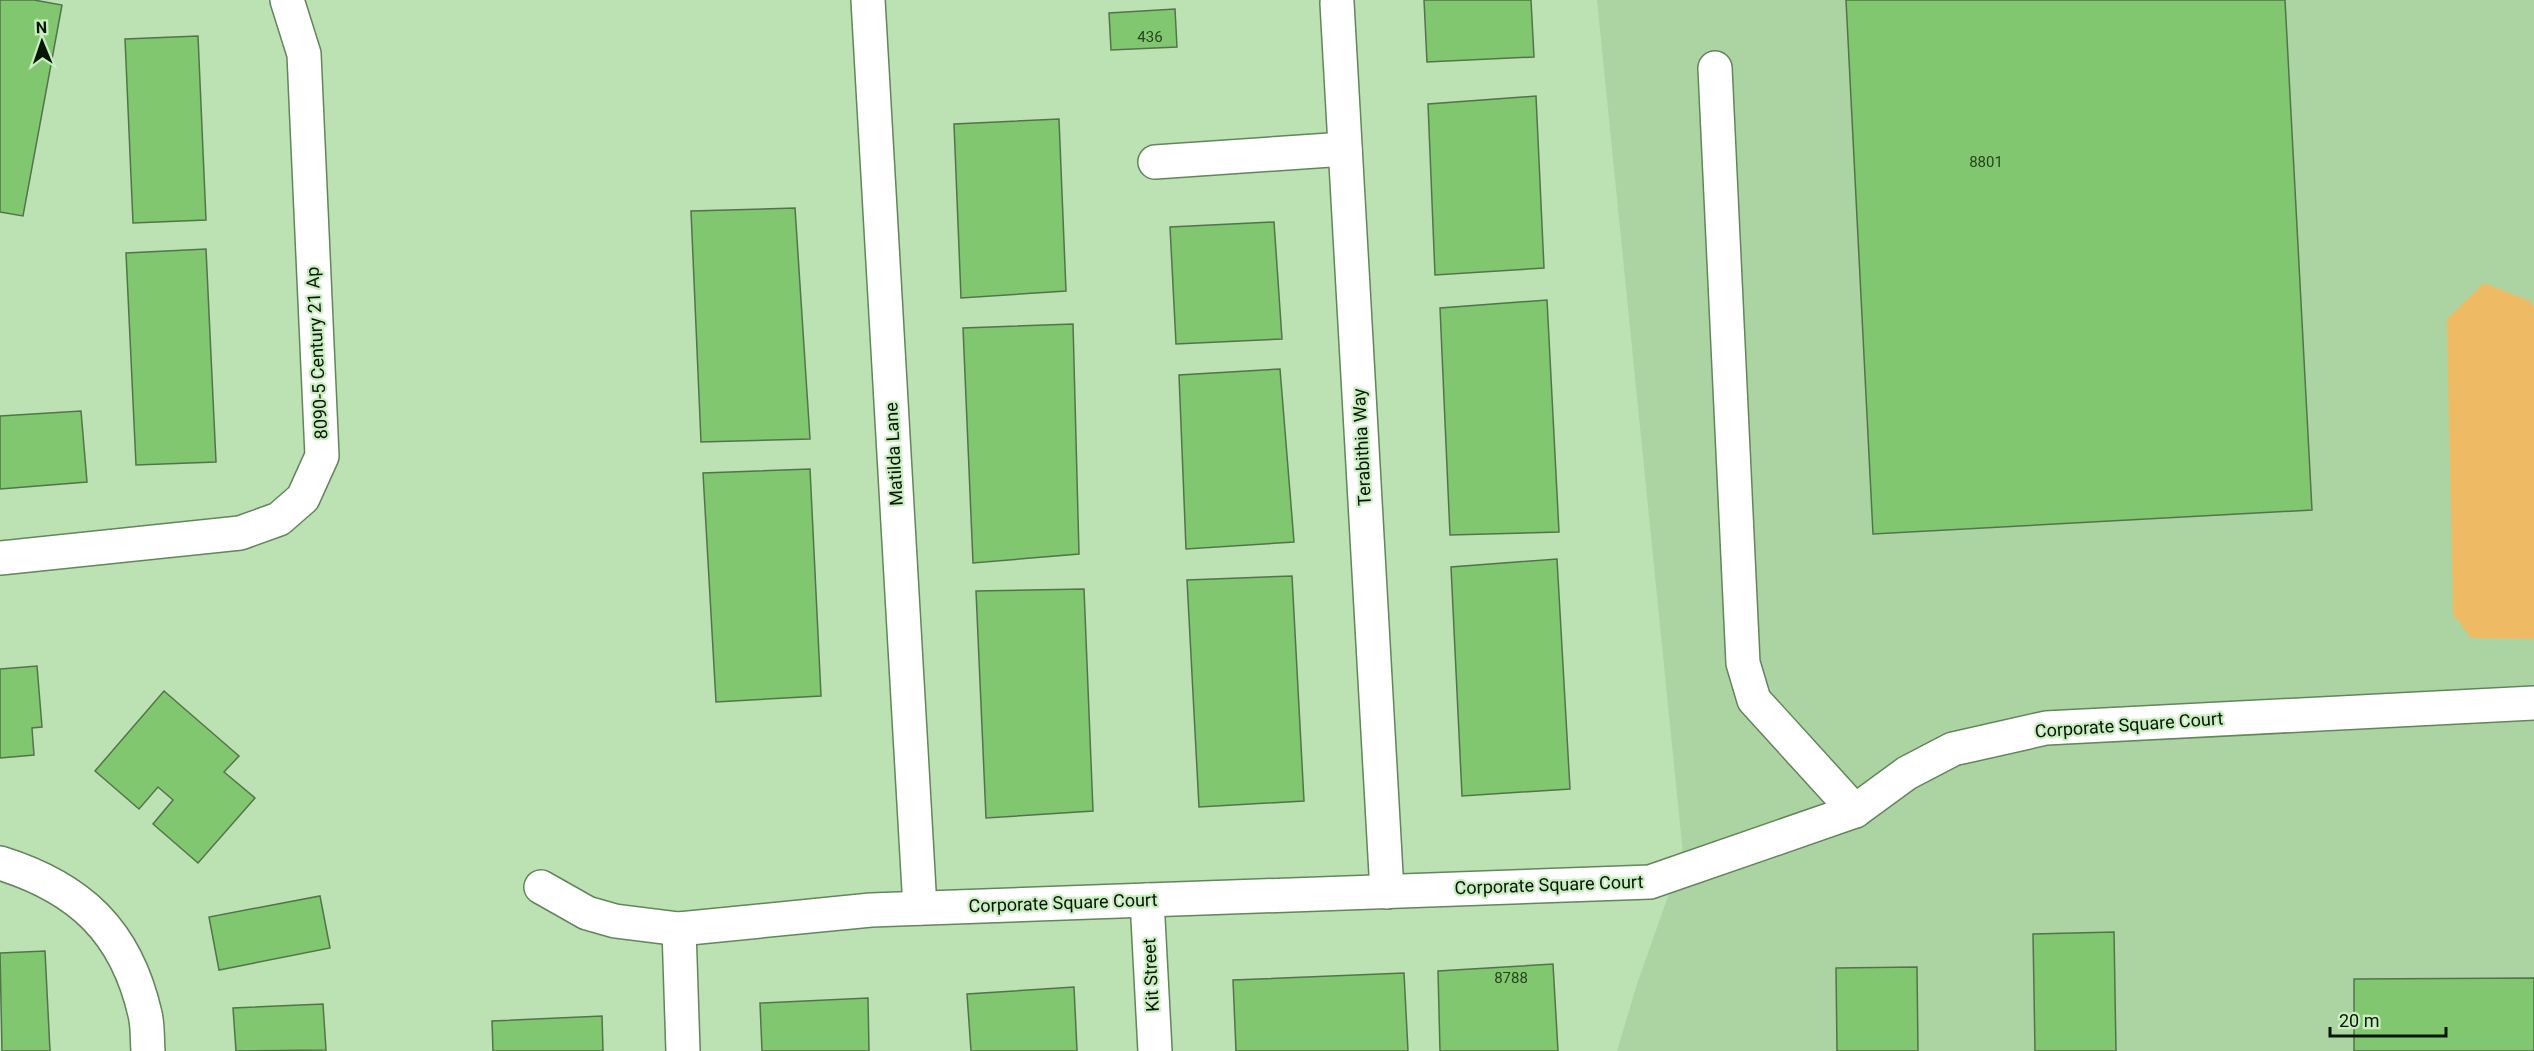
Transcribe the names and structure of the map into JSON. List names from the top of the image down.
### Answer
{
  "streets": {
    "street": [
      "8090-5 Century 21 Ap",
      "Terabithia Way",
      "Matilda Lane",
      "Corporate Square Court",
      "Kit Street"
    ]
  },
  "crossings": [
    ["Terabithia Way", "Corporate Square Court"],
    ["Matilda Lane", "Corporate Square Court"],
    ["Corporate Square Court", "Kit Street"]
  ],
  "house_numbers": ["436", "8801", "8788"],
  "scale_bar": "20 m",
  "north": "top"
}
